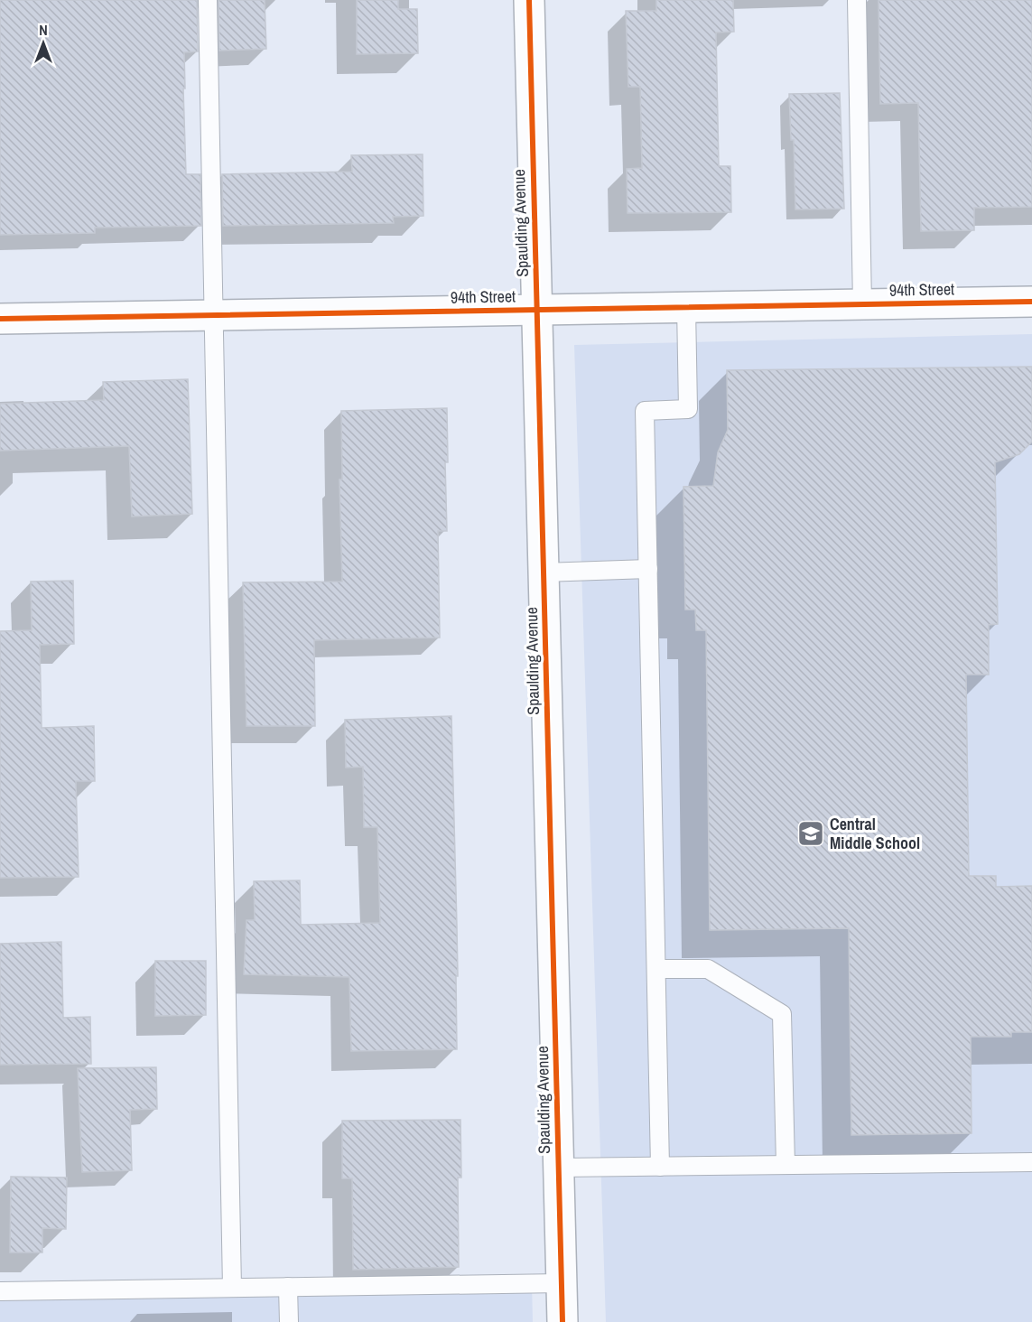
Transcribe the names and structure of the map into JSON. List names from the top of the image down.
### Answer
{
  "streets": {
    "street": ["Spaulding Avenue", "94th Street"]
  },
  "crossings": [
    ["Spaulding Avenue", "94th Street"]
  ],
  "places": {
    "school or university": ["Central Middle School"]
  },
  "north": "top"
}
